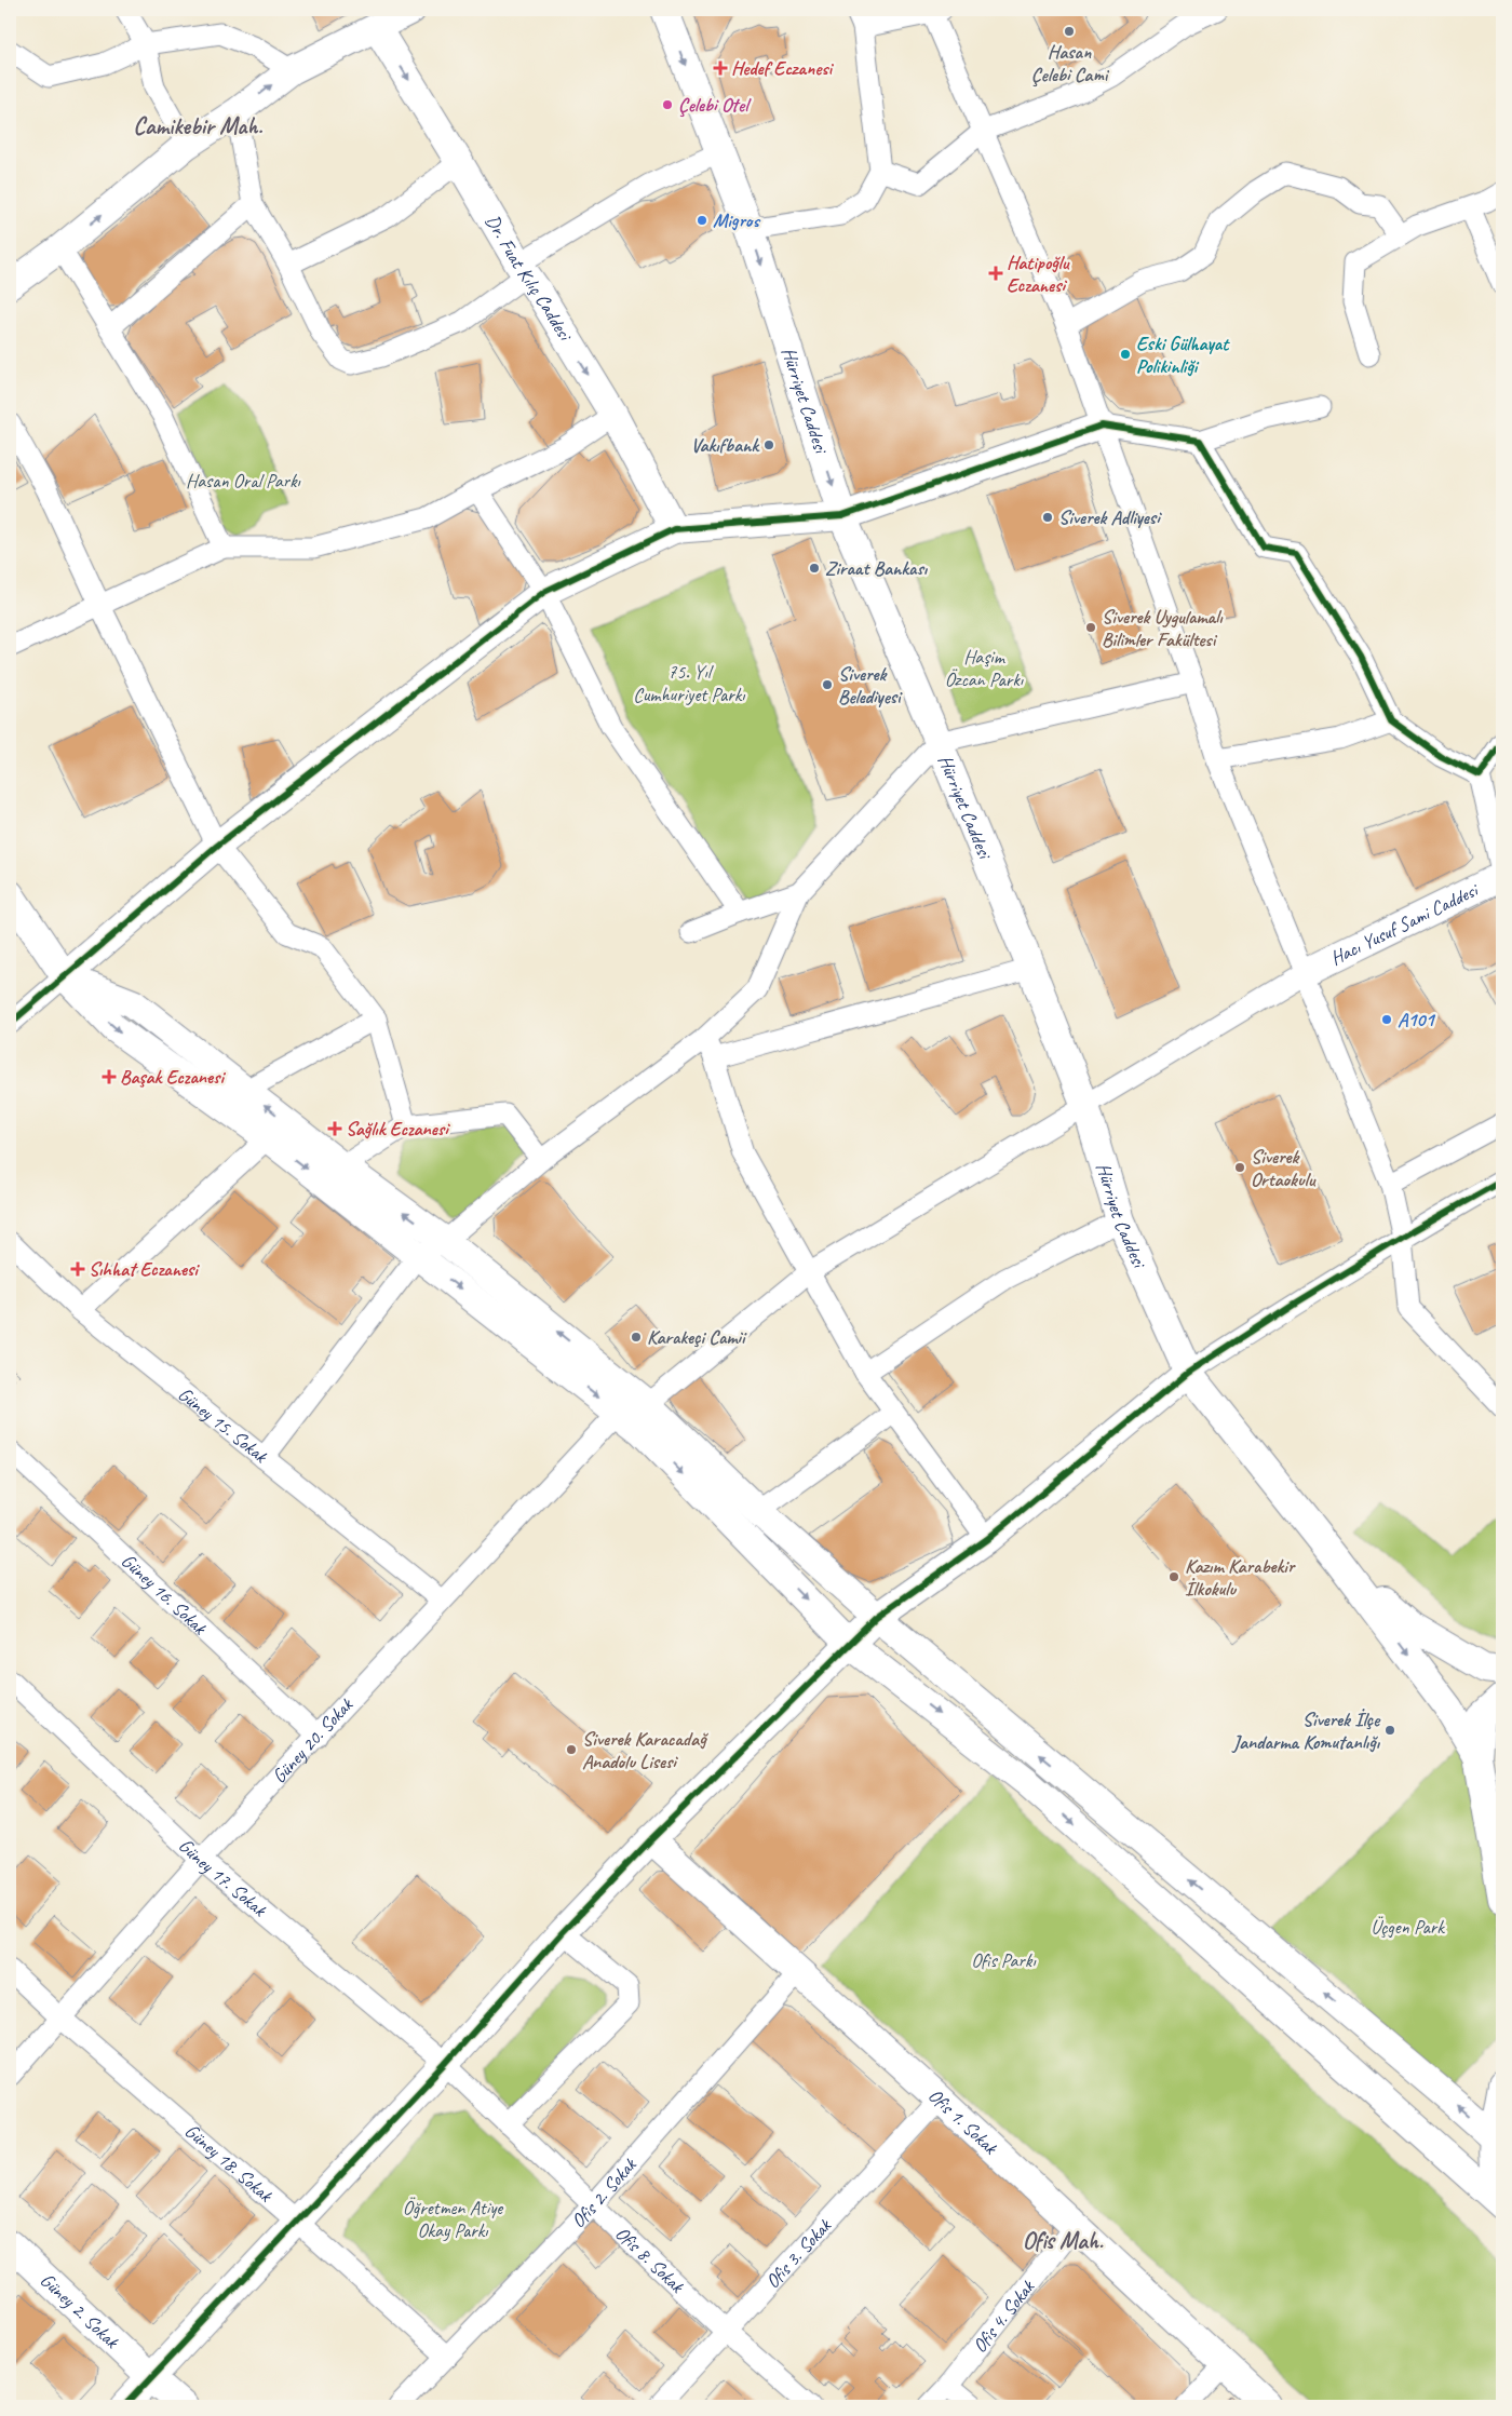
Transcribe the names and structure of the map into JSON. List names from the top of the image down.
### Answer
{
  "streets": {
    "main road": [
      "Dr. Fuat Kılıç Caddesi",
      "Hürriyet Caddesi",
      "Hacı Yusuf Sami Caddesi",
      "Ofis 1. Sokak",
      "Güney 2. Sokak"
    ],
    "street": [
      "Güney 15. Sokak",
      "Güney 16. Sokak",
      "Güney 20. Sokak",
      "Güney 17. Sokak",
      "Güney 18. Sokak",
      "Ofis 2. Sokak",
      "Ofis 3. Sokak",
      "Ofis 8. Sokak",
      "Ofis 4. Sokak"
    ]
  },
  "crossings": [
    ["Güney 15. Sokak", "Güney 20. Sokak"],
    ["Güney 16. Sokak", "Güney 20. Sokak"],
    ["Güney 20. Sokak", "Güney 17. Sokak"],
    ["Güney 20. Sokak", "Güney 18. Sokak"],
    ["Güney 17. Sokak", "Ofis 8. Sokak"],
    ["Ofis 1. Sokak", "Ofis 2. Sokak"],
    ["Ofis 1. Sokak", "Ofis 3. Sokak"],
    ["Ofis 1. Sokak", "Ofis 4. Sokak"],
    ["Güney 18. Sokak", "Ofis 2. Sokak"],
    ["Ofis 2. Sokak", "Ofis 8. Sokak"],
    ["Ofis 3. Sokak", "Ofis 8. Sokak"]
  ],
  "one_way": ["Dr. Fuat Kılıç Caddesi"],
  "districts": ["Camikebir Mah.", "Ofis Mah."],
  "parks": [
    "Hasan Oral Parkı",
    "Haşim Özcan Parkı",
    "75. Yıl Cumhuriyet Parkı",
    "Üçgen Park",
    "Ofis Parkı",
    "Öğretmen Atiye Okay Parkı"
  ],
  "places": {
    "other": [
      "Hasan Çelebi Cami",
      "Çelebi Otel",
      "Migros",
      "Eski Gülhayat Polikinliği",
      "Vakıfbank",
      "Siverek Adliyesi",
      "Ziraat Bankası",
      "Siverek Uygulamalı Bilimler Fakültesi",
      "Siverek Belediyesi",
      "A101",
      "Siverek Ortaokulu",
      "Karakeçi Camii",
      "Kazım Karabekir İlkokulu",
      "Siverek İlçe Jandarma Komutanlığı",
      "Siverek Karacadağ Anadolu Lisesi"
    ],
    "health": [
      "Hedef Eczanesi",
      "Hatipoğlu Eczanesi",
      "Başak Eczanesi",
      "Sağlık Eczanesi",
      "Sıhhat Eczanesi"
    ]
  }
}
